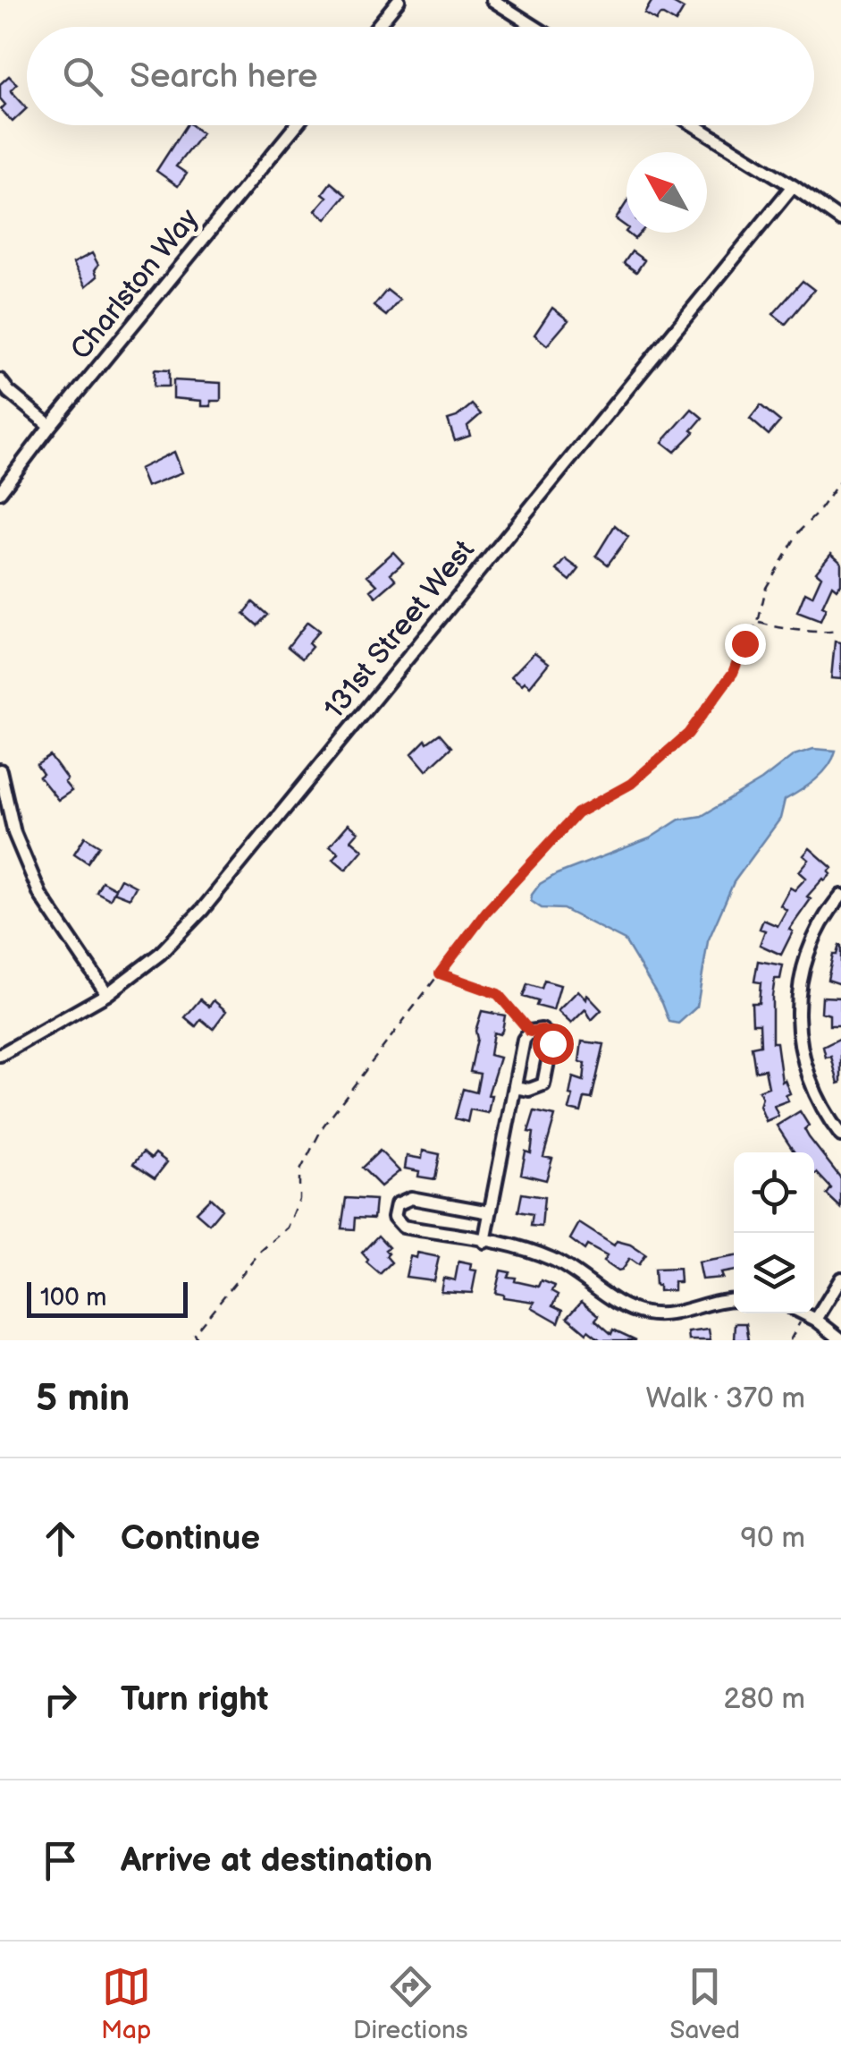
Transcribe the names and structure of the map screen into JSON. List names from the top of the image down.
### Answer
{
  "streets": {
    "street": ["Charlston Way", "131st Street West"]
  },
  "scale_bar": "100 m",
  "north": "top left",
  "page": {
    "search": "Search here",
    "scale": "100 m",
    "heading": ["5 min", "Walk · 370 m"],
    "list": [
      ["Continue", "90 m"],
      ["Turn right", "280 m"],
      "Arrive at destination"
    ],
    "nav": ["Map", "Directions", "Saved"]
  }
}
